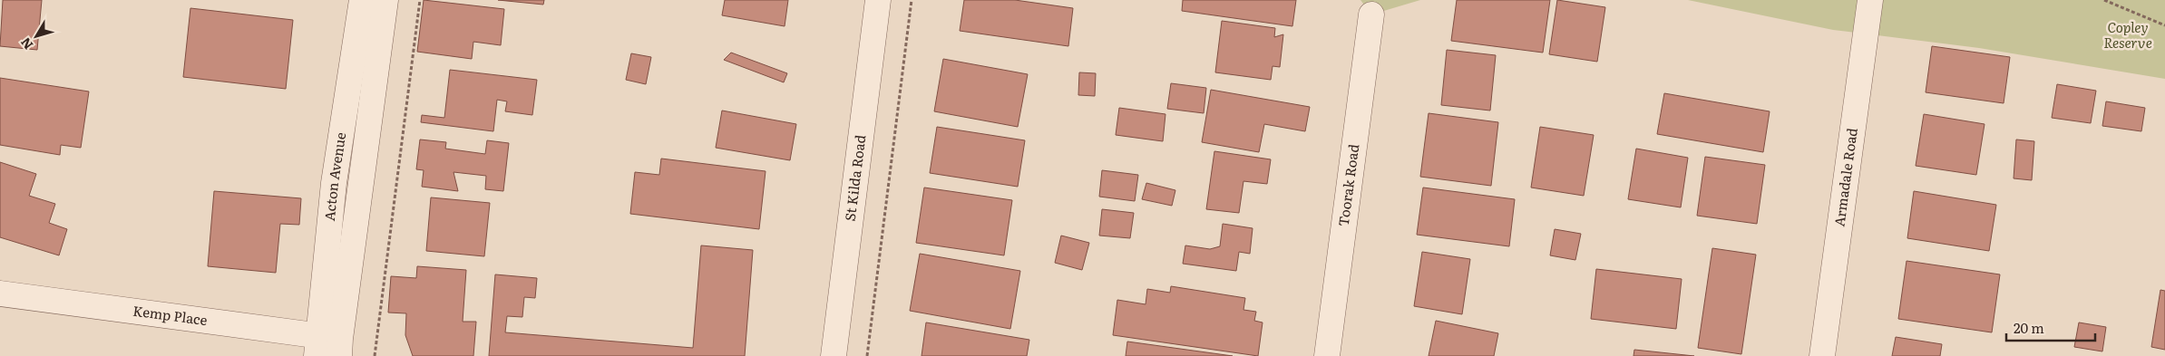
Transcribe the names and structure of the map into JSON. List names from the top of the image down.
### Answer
{
  "streets": {
    "street": [
      "Acton Avenue",
      "St Kilda Road",
      "Armadale Road",
      "Toorak Road",
      "Kemp Place"
    ]
  },
  "crossings": [
    ["Acton Avenue", "Kemp Place"]
  ],
  "parks": ["Copley Reserve"],
  "scale_bar": "20 m",
  "north": "bottom left"
}
